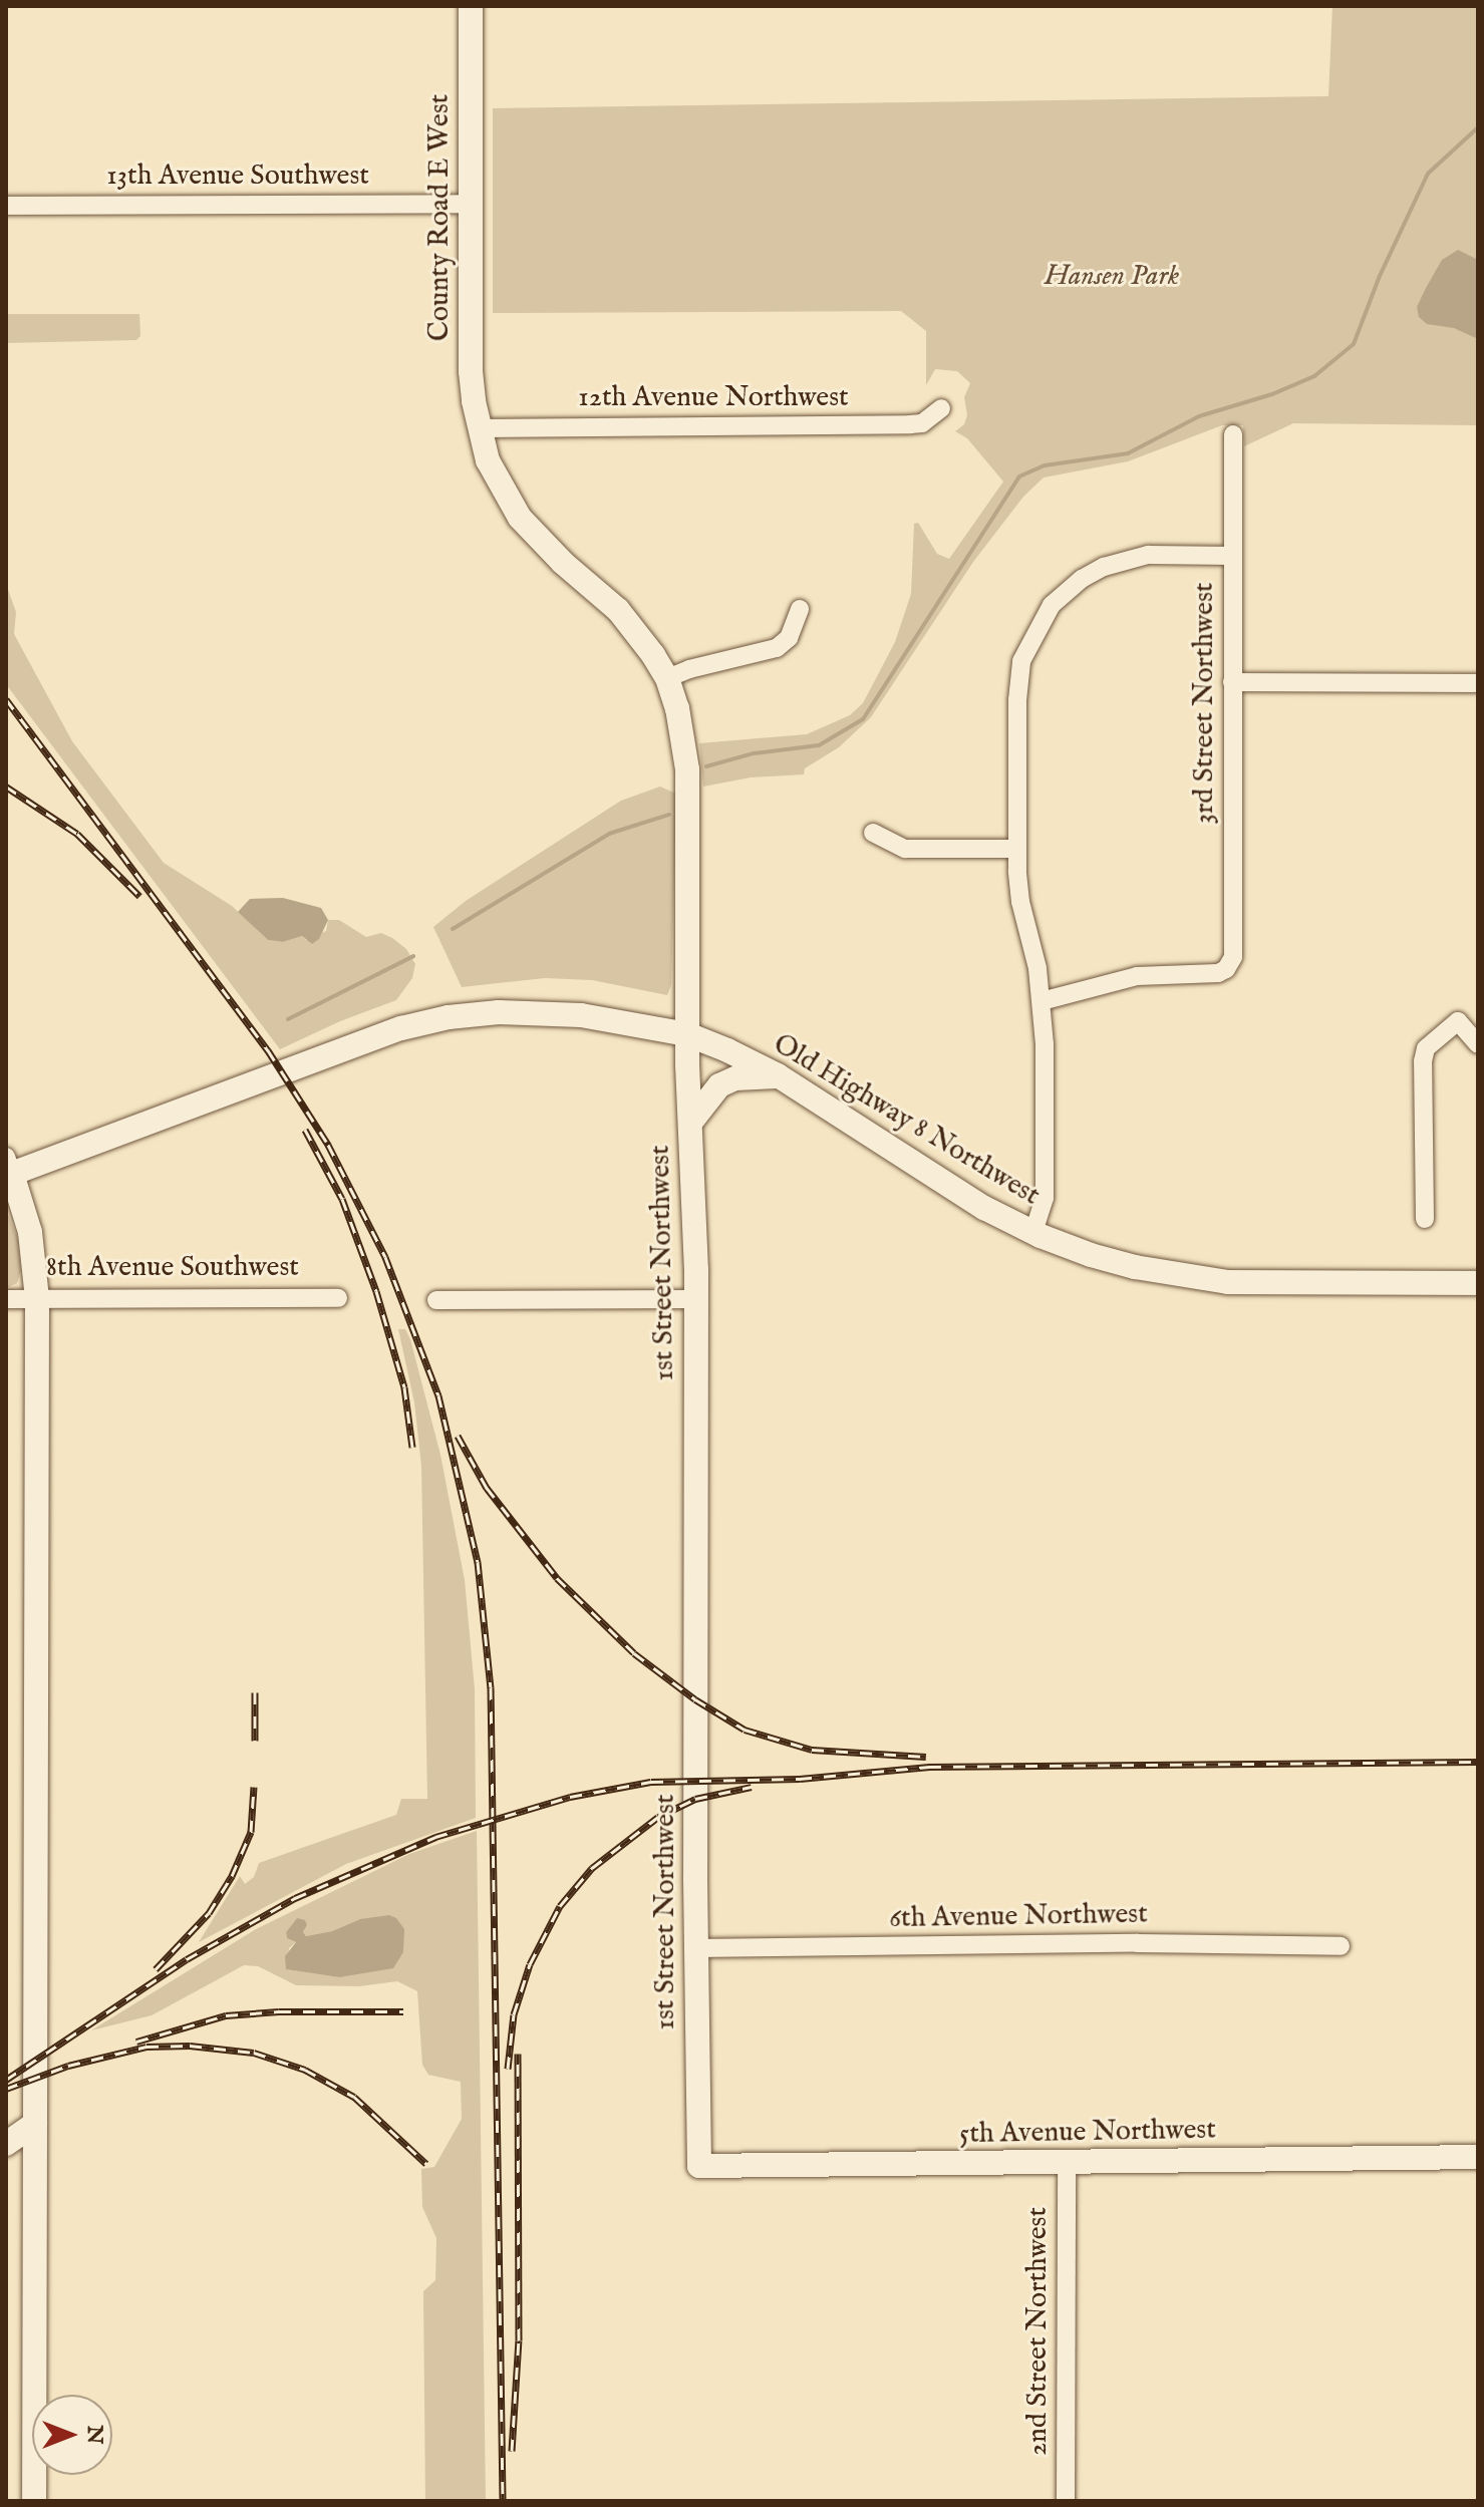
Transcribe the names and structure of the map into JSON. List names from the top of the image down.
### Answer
{
  "streets": {
    "street": [
      "13th Avenue Southwest",
      "County Road E West",
      "12th Avenue Northwest",
      "3rd Street Northwest",
      "Old Highway 8 Northwest",
      "1st Street Northwest",
      "8th Avenue Southwest",
      "6th Avenue Northwest",
      "5th Avenue Northwest",
      "2nd Street Northwest"
    ]
  },
  "crossings": [
    ["13th Avenue Southwest", "County Road E West"],
    ["County Road E West", "12th Avenue Northwest"],
    ["County Road E West", "1st Street Northwest"],
    ["12th Avenue Northwest", "1st Street Northwest"],
    ["Old Highway 8 Northwest", "1st Street Northwest"],
    ["1st Street Northwest", "6th Avenue Northwest"],
    ["1st Street Northwest", "5th Avenue Northwest"],
    ["5th Avenue Northwest", "2nd Street Northwest"]
  ],
  "parks": ["Hansen Park"],
  "north": "right"
}
